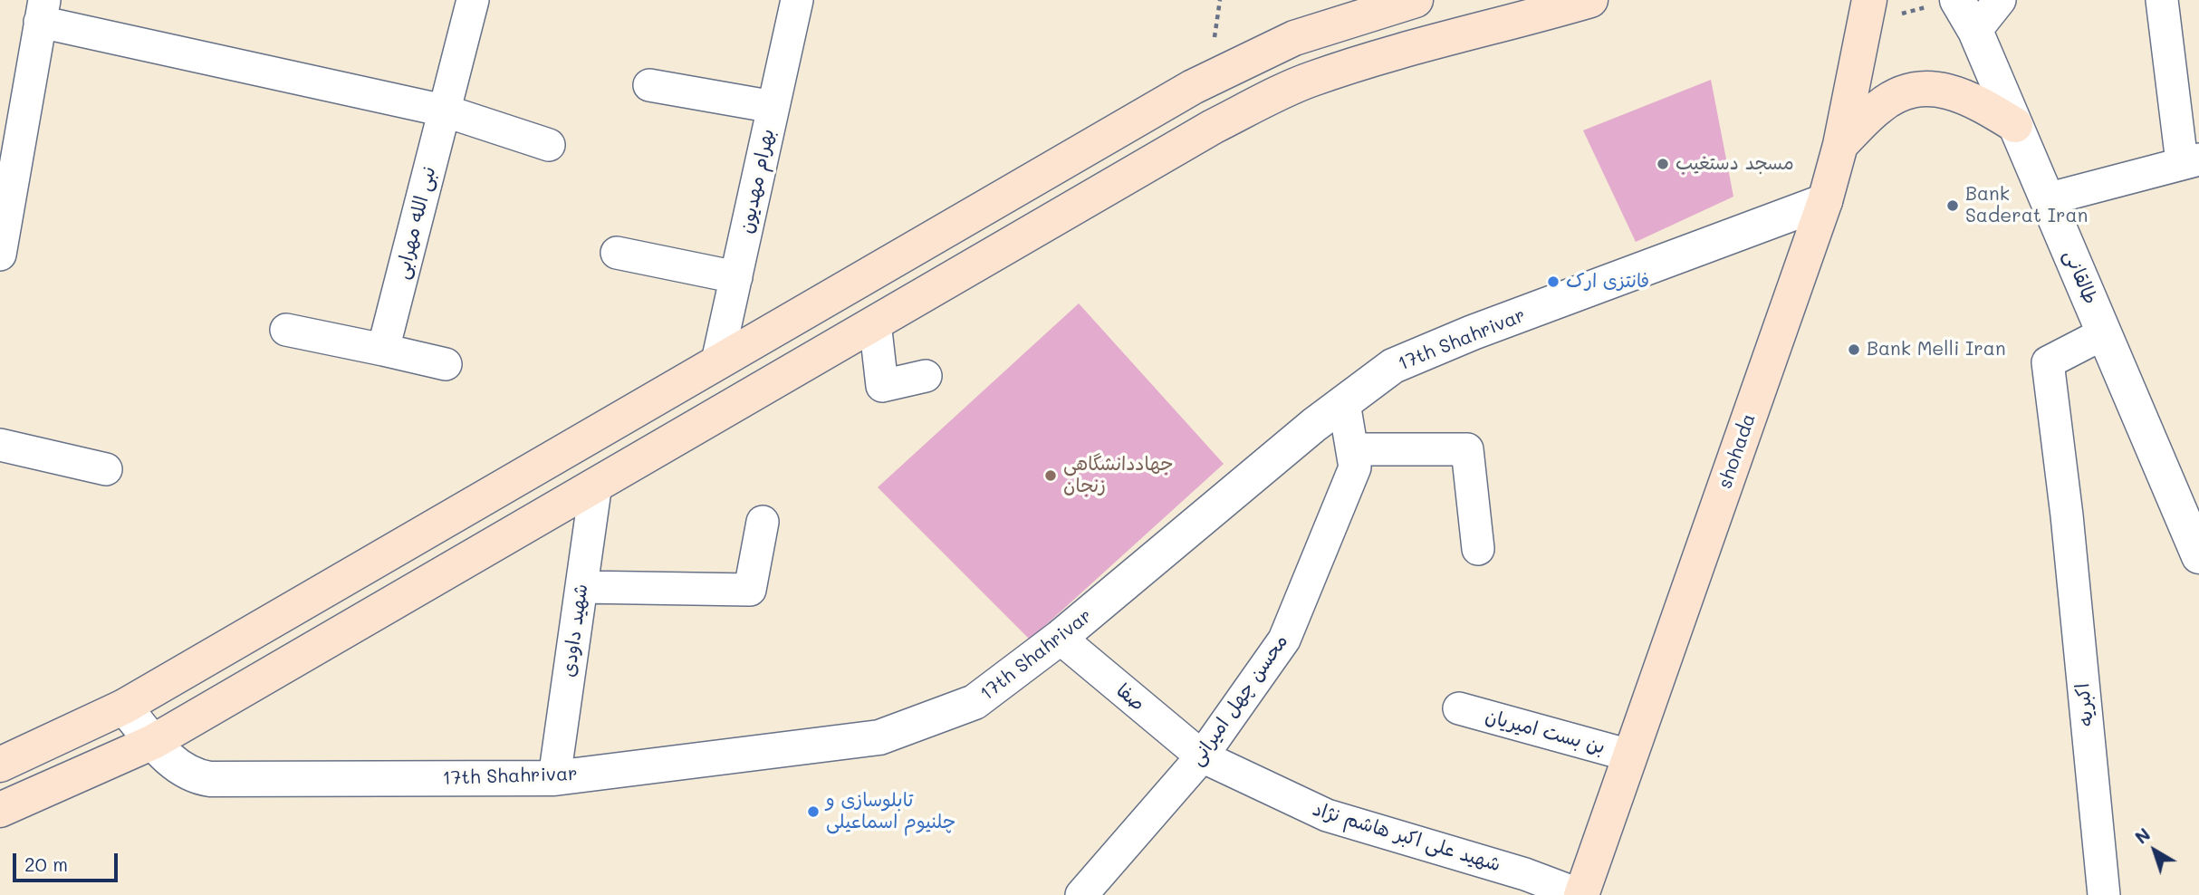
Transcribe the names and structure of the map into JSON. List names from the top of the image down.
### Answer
{
  "streets": {
    "main road": ["shohada"],
    "street": [
      "بهرام مهدیون",
      "نبی الله مهرابی",
      "طالقانی",
      "17th Shahrivar",
      "شهید داودی",
      "صفا",
      "محسن چهل امیرانی",
      "اکبریه",
      "بن بست امیریان",
      "شهید علی اکبر هاشم نژاد"
    ]
  },
  "crossings": [
    ["طالقانی", "اکبریه"],
    ["17th Shahrivar", "shohada"],
    ["17th Shahrivar", "شهید داودی"],
    ["17th Shahrivar", "صفا"],
    ["17th Shahrivar", "محسن چهل امیرانی"],
    ["shohada", "بن بست امیریان"],
    ["shohada", "شهید علی اکبر هاشم نژاد"],
    ["صفا", "محسن چهل امیرانی"],
    ["صفا", "شهید علی اکبر هاشم نژاد"],
    ["محسن چهل امیرانی", "شهید علی اکبر هاشم نژاد"]
  ],
  "places": [
    "مسجد دستغیب",
    "Bank Saderat Iran",
    "فانتزی ارک",
    "Bank Melli Iran",
    "جهاددانشگاهی زنجان",
    "تابلوسازی و چلنیوم اسماعیلی"
  ],
  "scale_bar": "20 m",
  "north": "top left"
}
